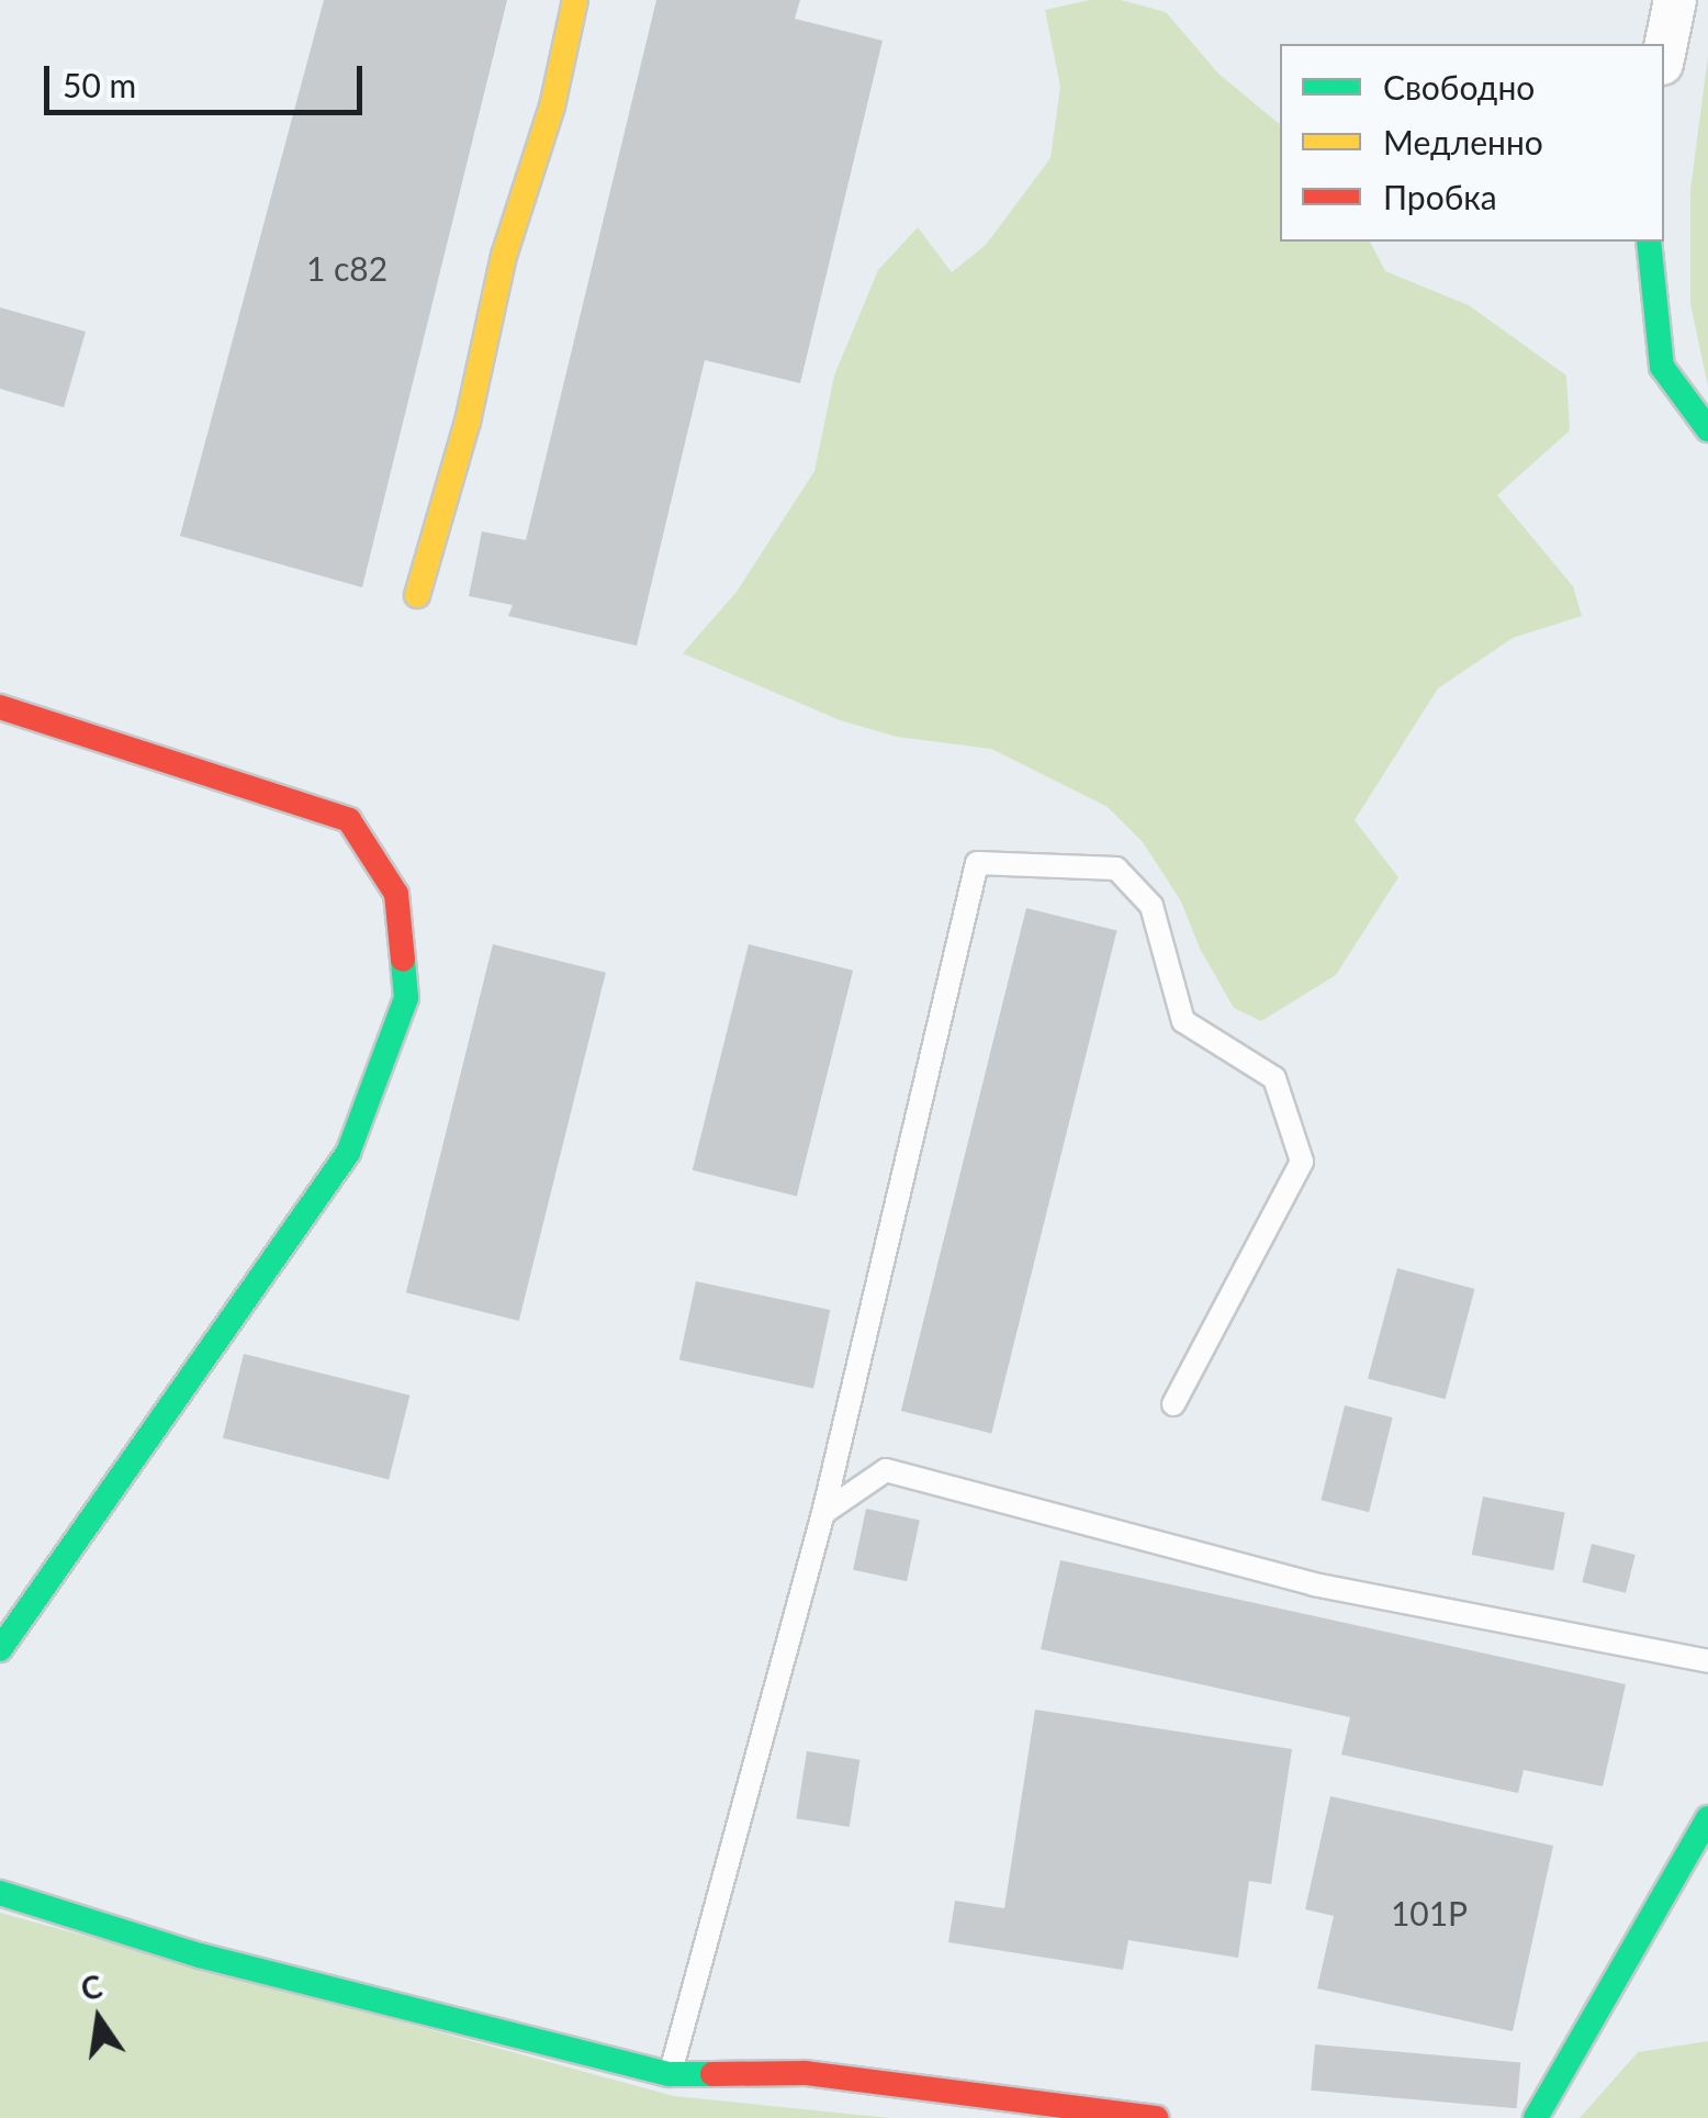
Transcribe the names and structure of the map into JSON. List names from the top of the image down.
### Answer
{
  "house_numbers": ["1 с82", "101Р"],
  "legend": ["Свободно", "Медленно", "Пробка"],
  "scale_bar": "50 m",
  "north": "top"
}
